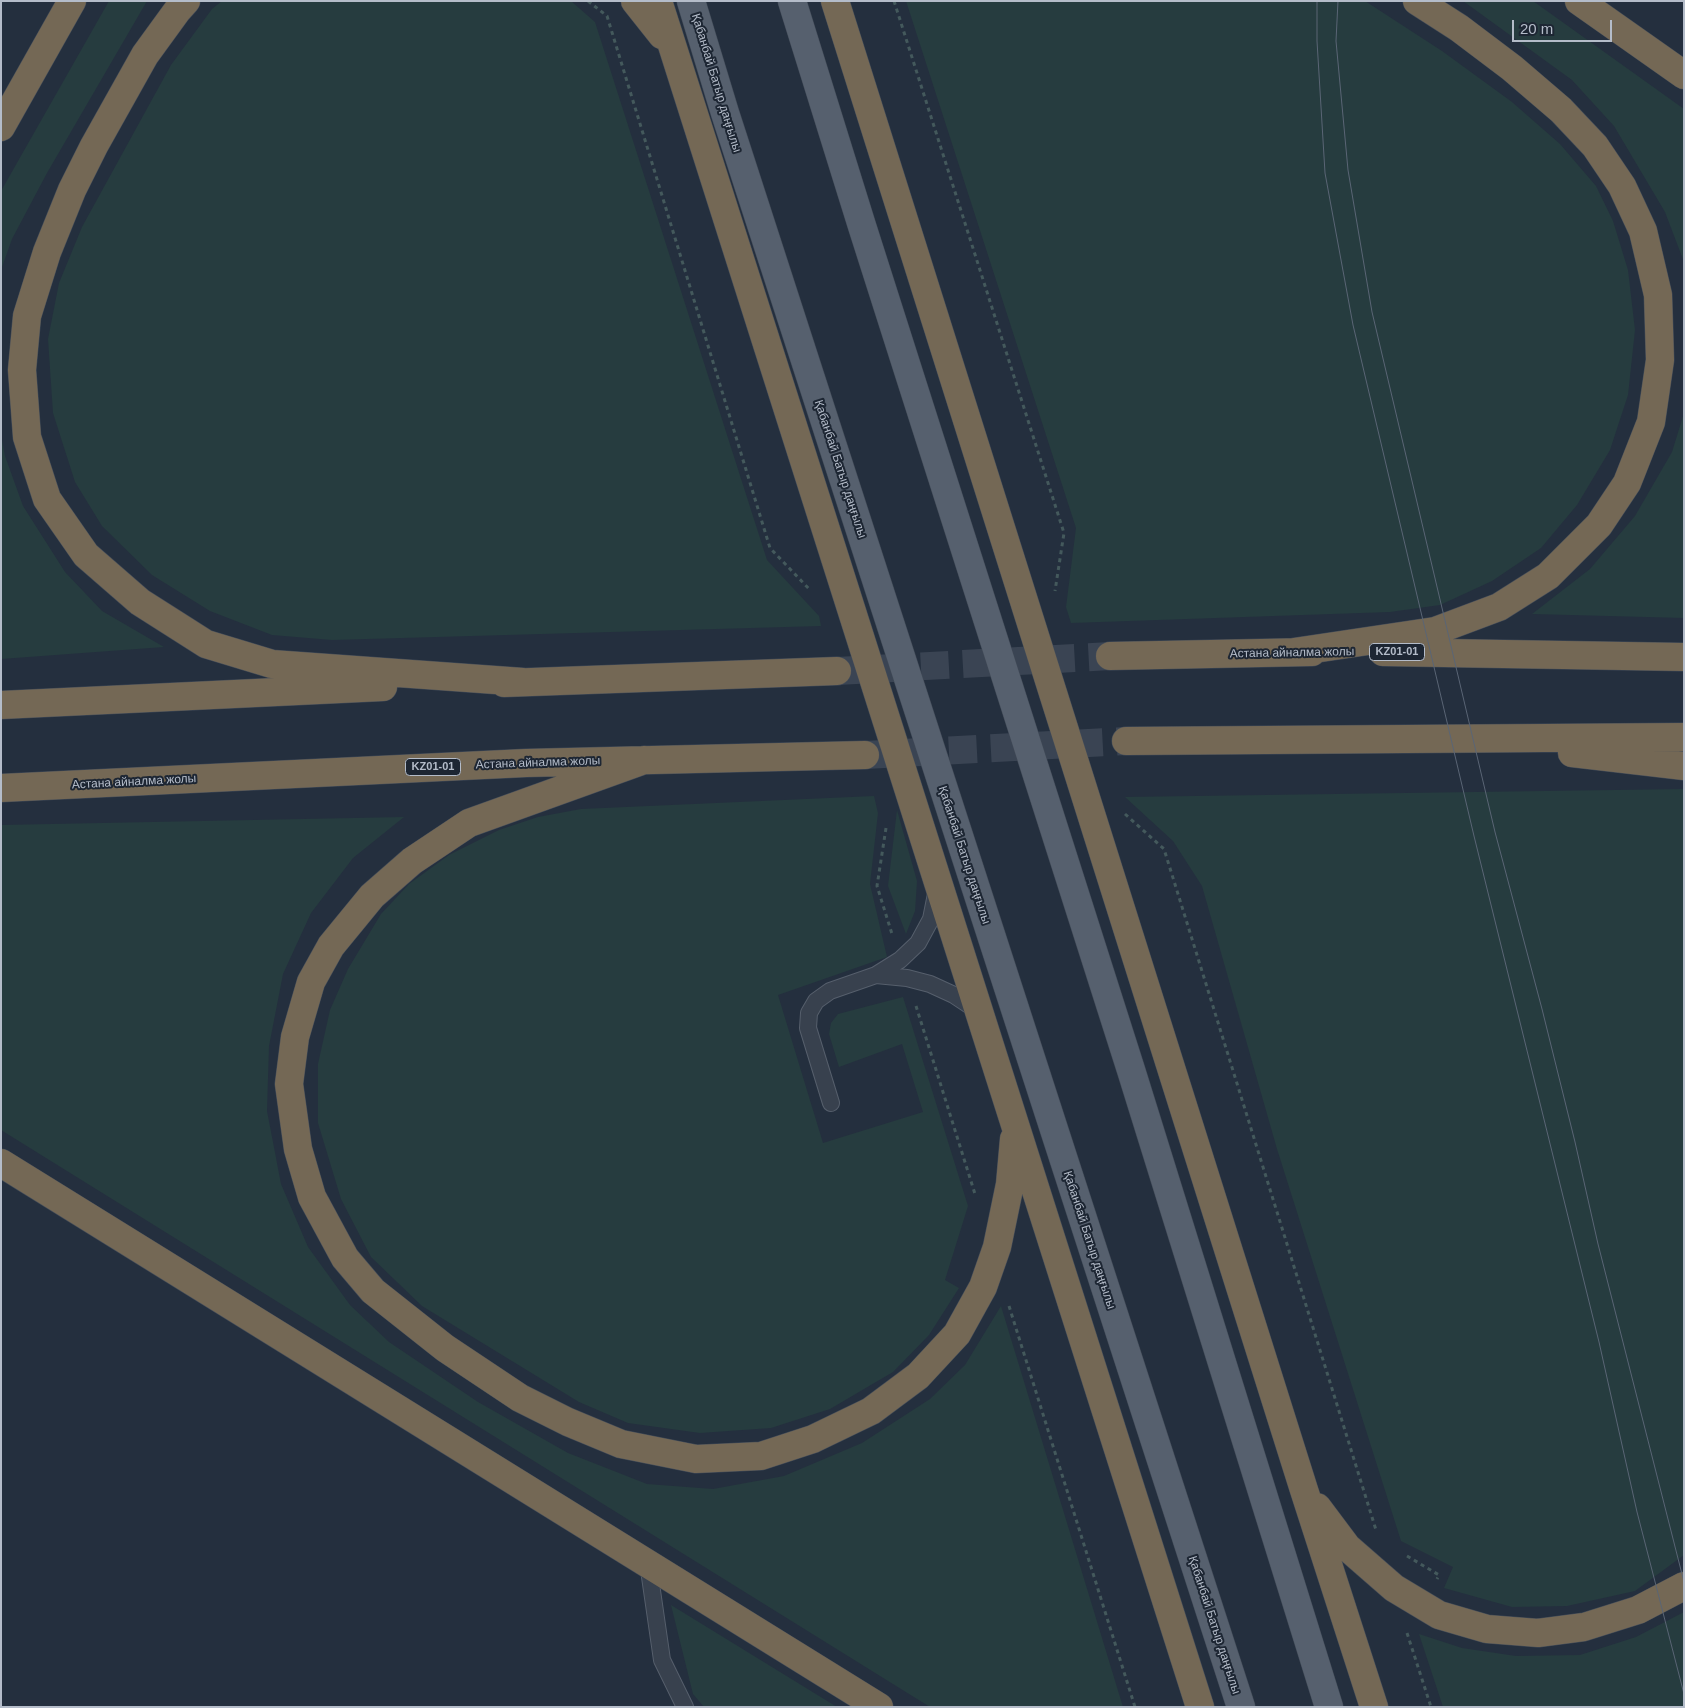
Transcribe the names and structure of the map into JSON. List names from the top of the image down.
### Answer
{
  "streets": {
    "highway": ["KZ01-01", "Астана айналма жолы"],
    "main road": ["Қабанбай Батыр даңғылы"]
  },
  "scale_bar": "20 m"
}
